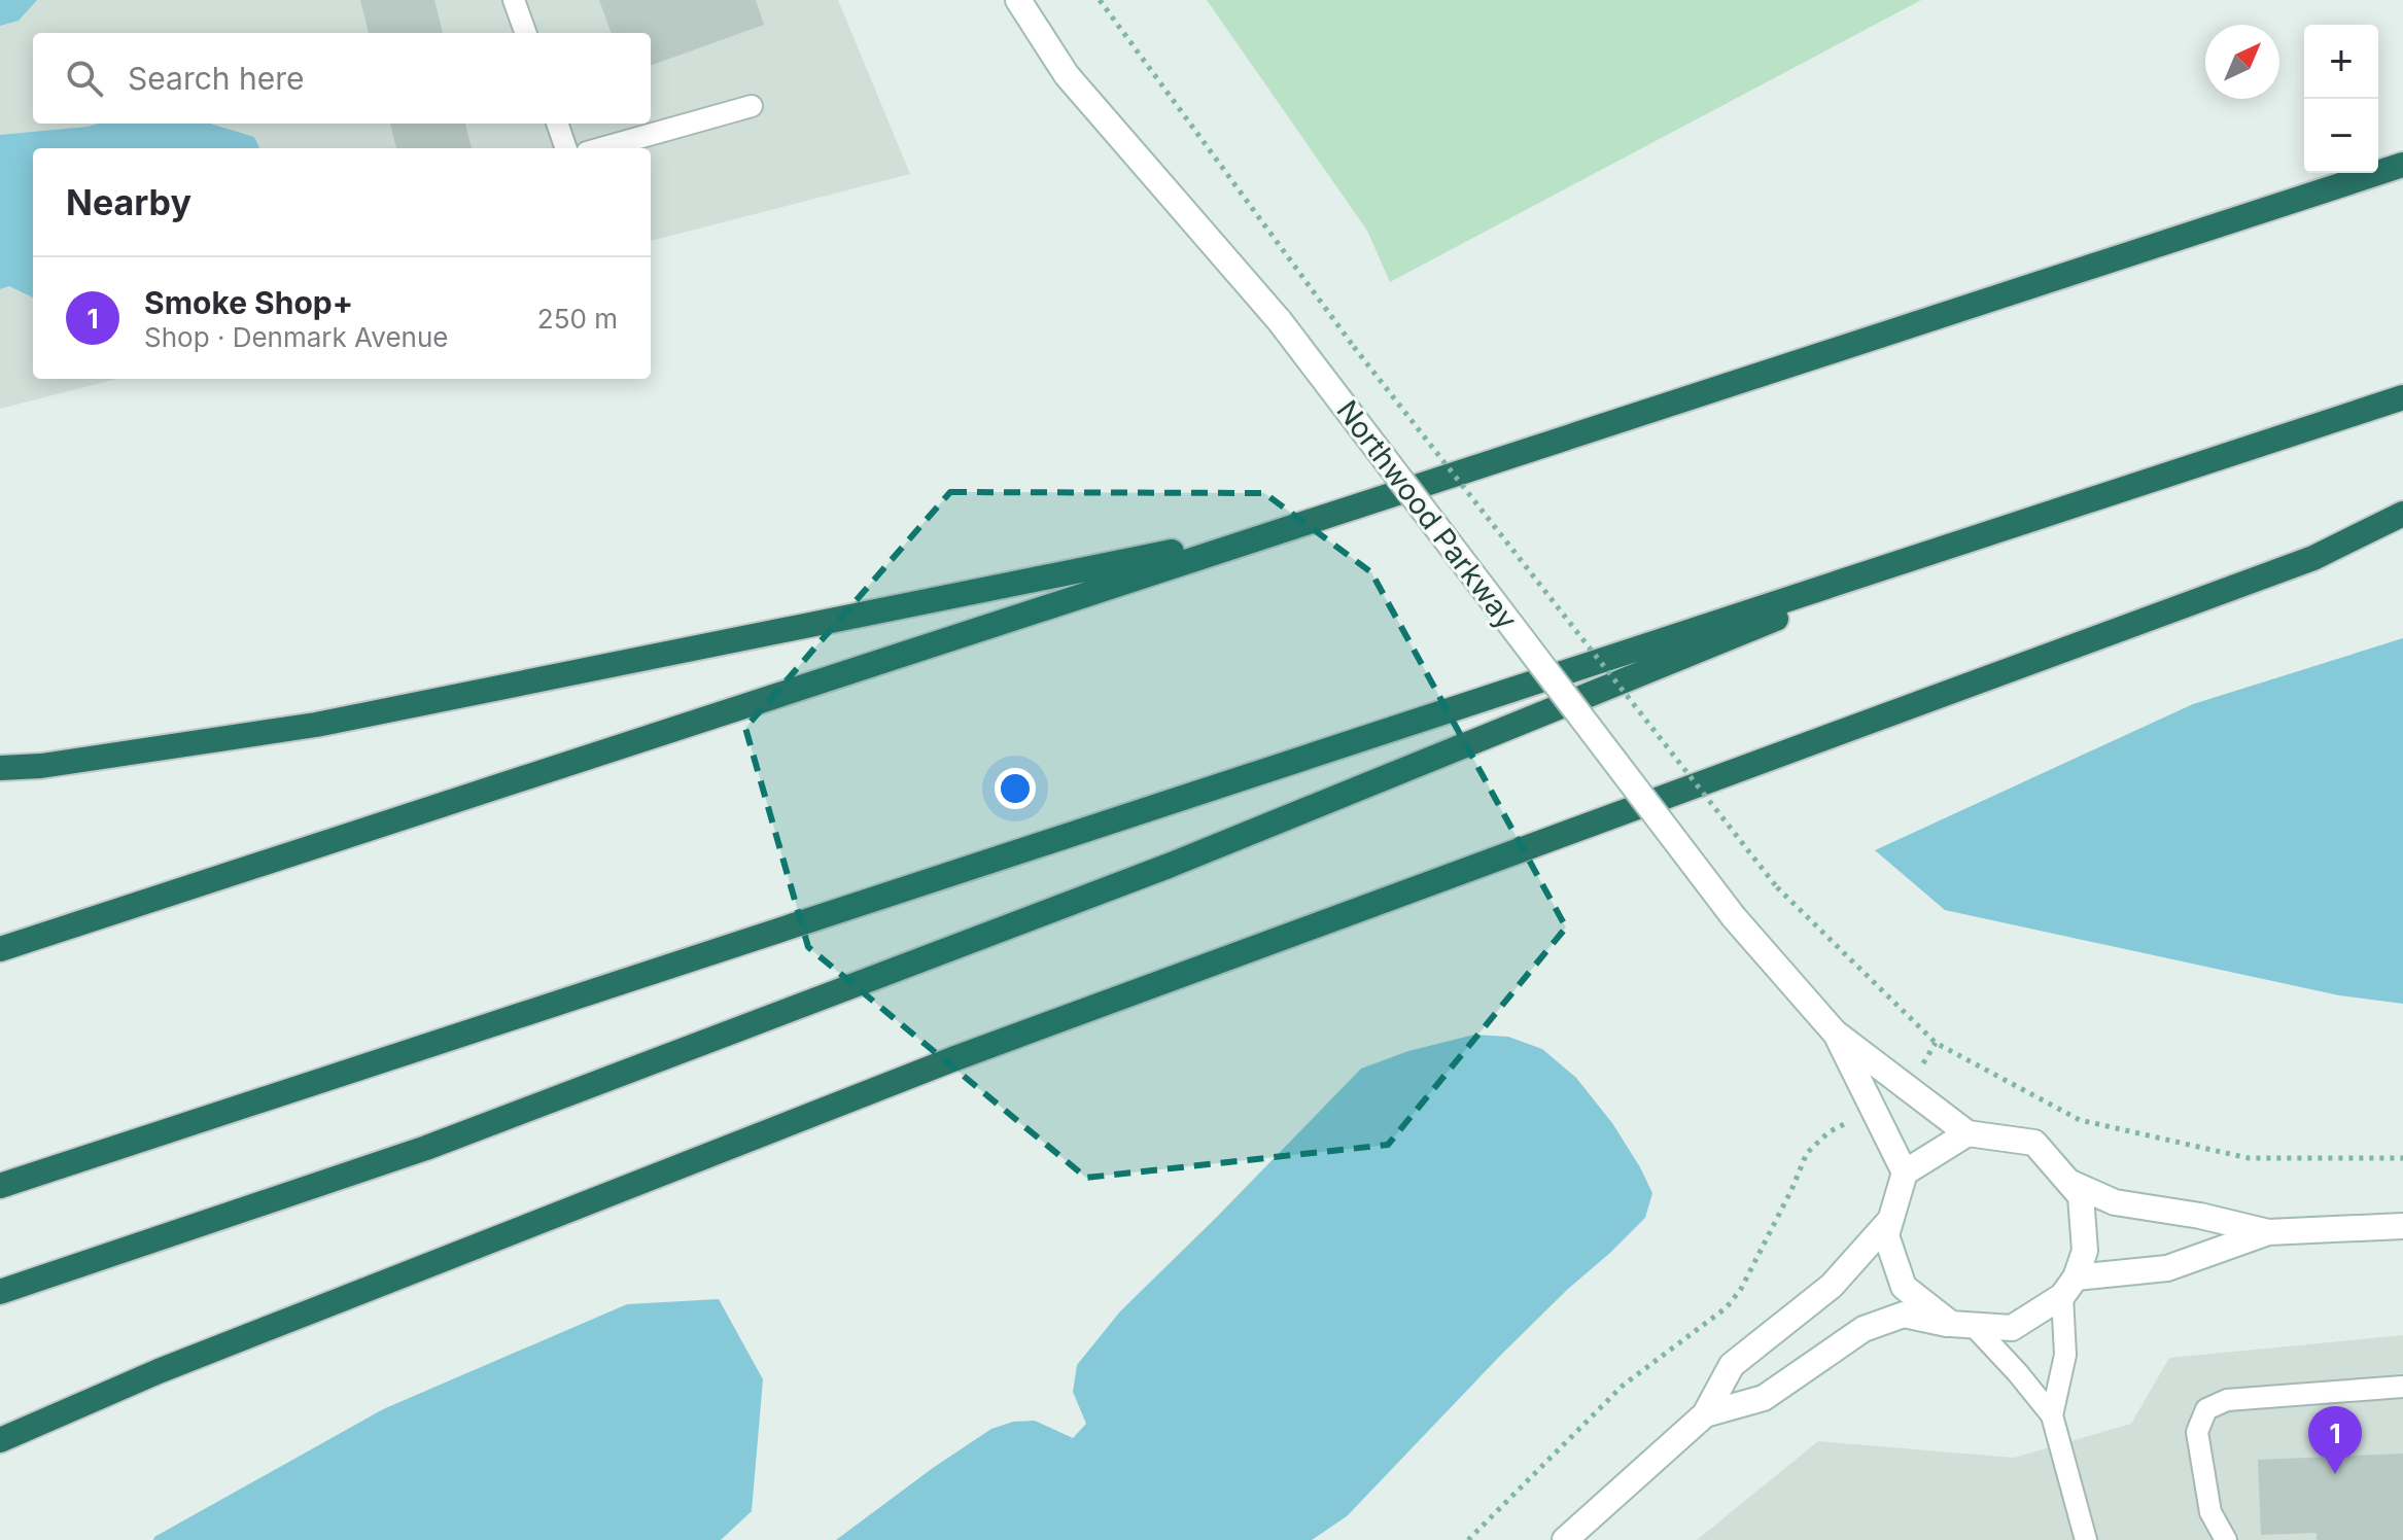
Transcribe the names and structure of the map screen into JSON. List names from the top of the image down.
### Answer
{
  "streets": {
    "street": ["Northwood Parkway"]
  },
  "north": "top right",
  "page": {
    "map_buttons": ["+", "−"],
    "search": "Search here",
    "heading": "Nearby",
    "list": [
      {
        "mark": "1",
        "name": "Smoke Shop+",
        "note": "Shop · Denmark Avenue",
        "value": "250 m"
      }
    ],
    "pins": "1"
  }
}
